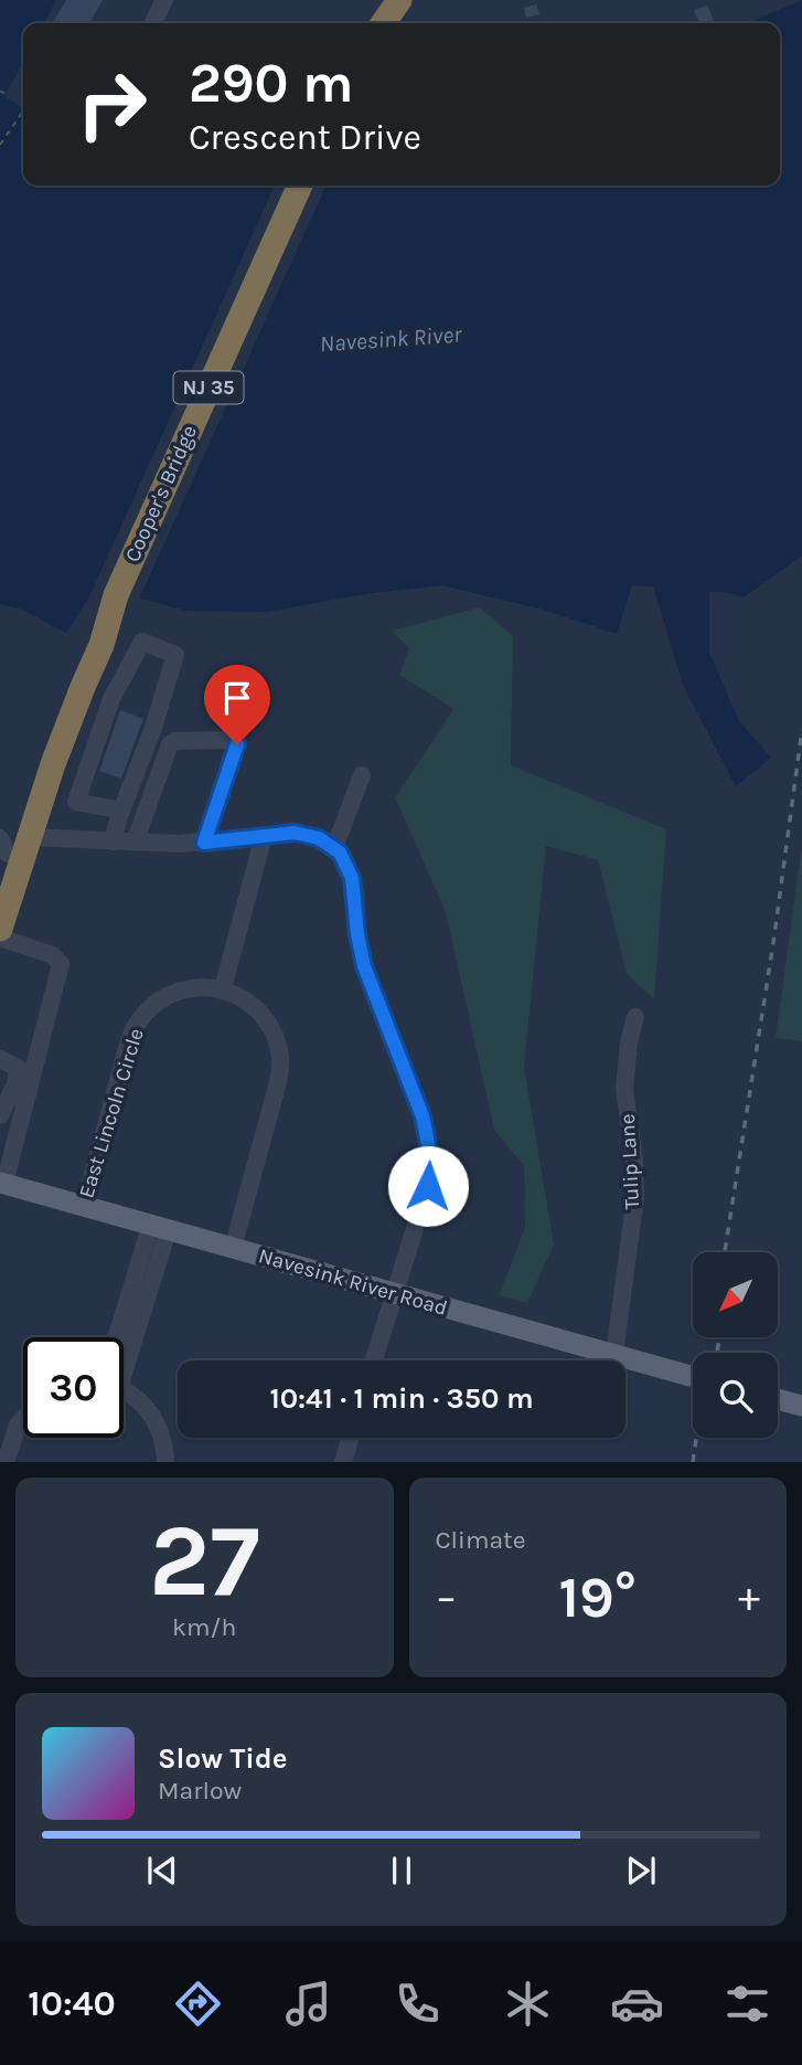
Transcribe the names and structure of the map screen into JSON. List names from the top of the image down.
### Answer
{
  "streets": {
    "highway": ["NJ 35", "Cooper's Bridge"],
    "main road": ["Navesink River Road"],
    "street": ["East Lincoln Circle", "Tulip Lane"]
  },
  "crossings": [
    ["NJ 35", "Cooper's Bridge"],
    ["East Lincoln Circle", "Navesink River Road"],
    ["Tulip Lane", "Navesink River Road"]
  ],
  "water": ["Navesink River"],
  "north": "bottom left",
  "page": {
    "turn": ["290 m", "Crescent Drive"],
    "limit": "30",
    "trip": "10:41 · 1 min · 350 m",
    "tile": [
      ["27", "km/h"],
      "Climate"
    ],
    "heat": ["−", "19°", "+"],
    "song": ["Slow Tide", "Marlow"],
    "tabs": "10:40"
  }
}
